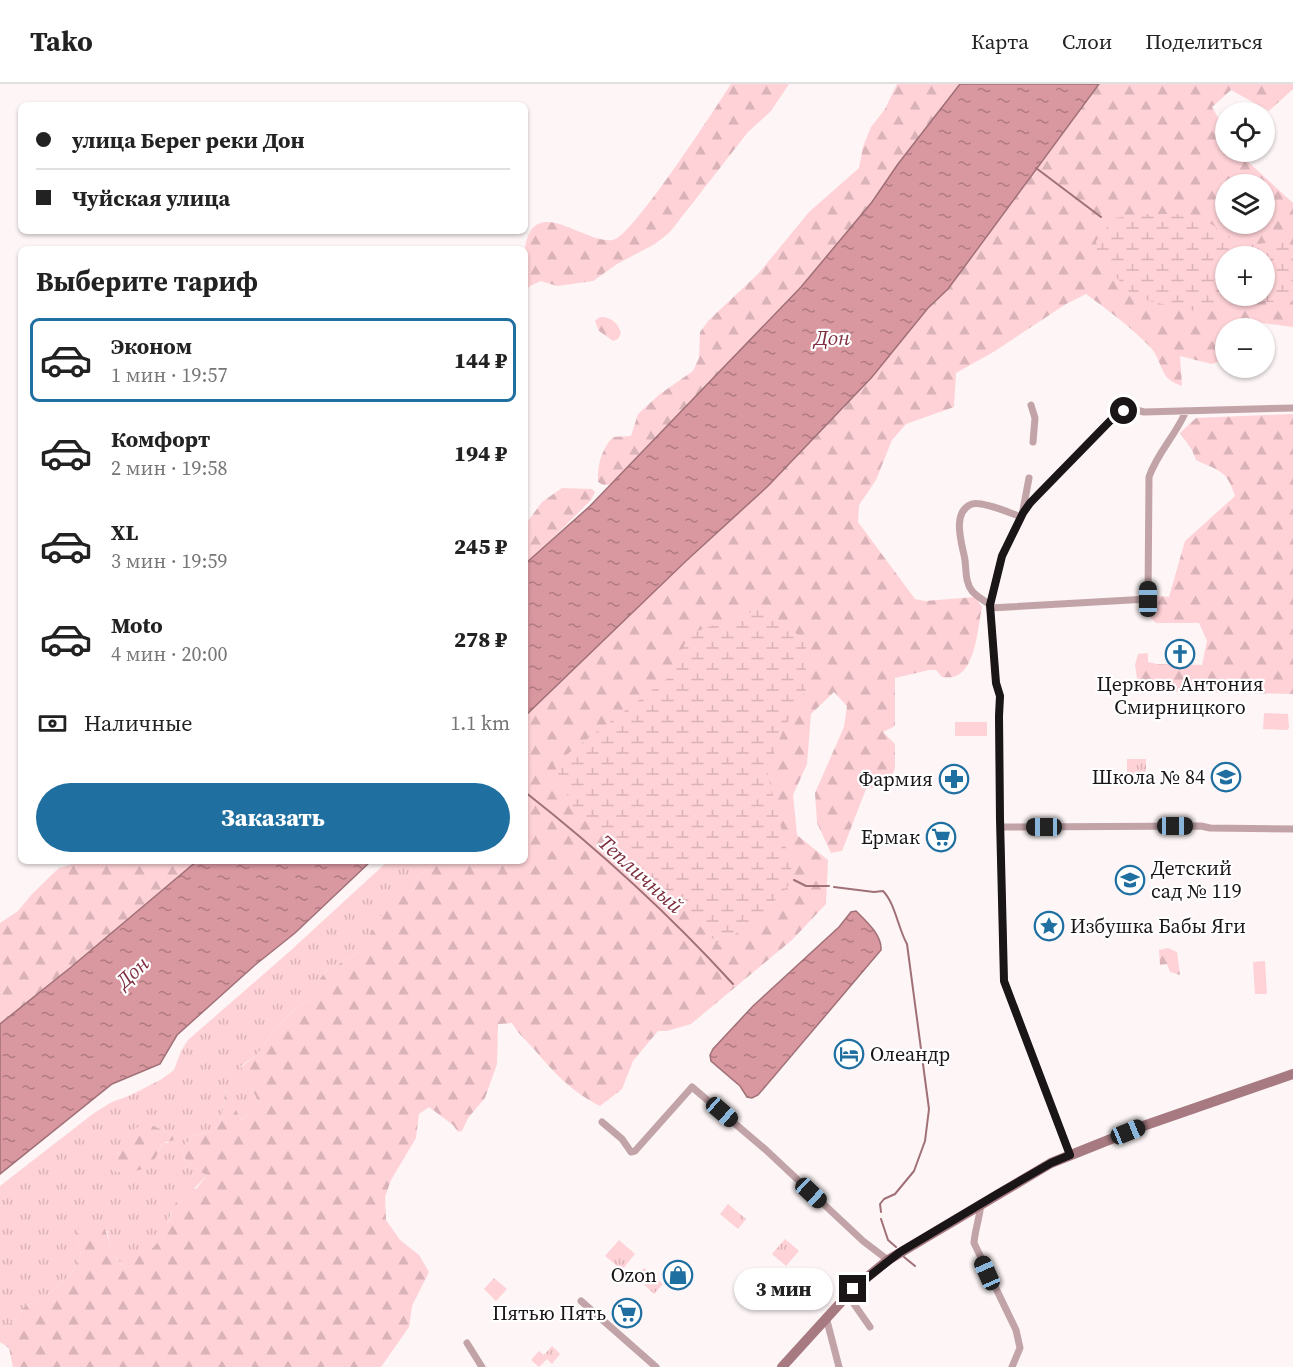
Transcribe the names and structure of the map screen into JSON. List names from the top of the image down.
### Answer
{
  "water": ["Дон", "Тепличный"],
  "places": {
    "church": ["Церковь Антония Смирницкого"],
    "school or university": ["Школа № 84", "Детский сад № 119"],
    "pharmacy": ["Фармия"],
    "supermarket": ["Ермак", "Пятью Пять"],
    "place": ["Избушка Бабы Яги"],
    "hotel": ["Олеандр"],
    "shop": ["Ozon"]
  },
  "page": {
    "header": "Tako",
    "nav": ["Карта", "Слои", "Поделиться"],
    "map_buttons": ["+", "−"],
    "banner": ["улица Берег реки Дон", "Чуйская улица"],
    "heading": "Выберите тариф",
    "list": [
      {
        "name": "Эконом",
        "note": "1 мин · 19:57",
        "value": "144 ₽"
      },
      {
        "name": "Комфорт",
        "note": "2 мин · 19:58",
        "value": "194 ₽"
      },
      {
        "name": "XL",
        "note": "3 мин · 19:59",
        "value": "245 ₽"
      },
      {
        "name": "Moto",
        "note": "4 мин · 20:00",
        "value": "278 ₽"
      }
    ],
    "pay": ["Наличные", "1.1 km"],
    "buttons": "Заказать",
    "bubble": "3 мин"
  }
}
